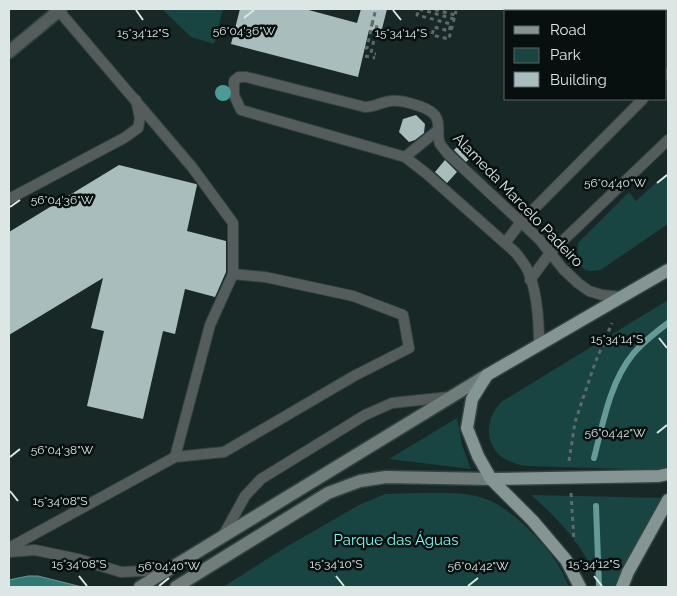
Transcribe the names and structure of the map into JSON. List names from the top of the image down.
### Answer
{
  "streets": {
    "lane": ["Alameda Marcelo Padeiro"]
  },
  "parks": ["Parque das Águas"],
  "legend": ["Road", "Park", "Building"],
  "coordinates": [
    "56°04'36\"W",
    "15°34'14\"S",
    "15°34'12\"S",
    "56°04'40\"W",
    "56°04'42\"W",
    "56°04'38\"W",
    "15°34'08\"S",
    "15°34'10\"S"
  ]
}
